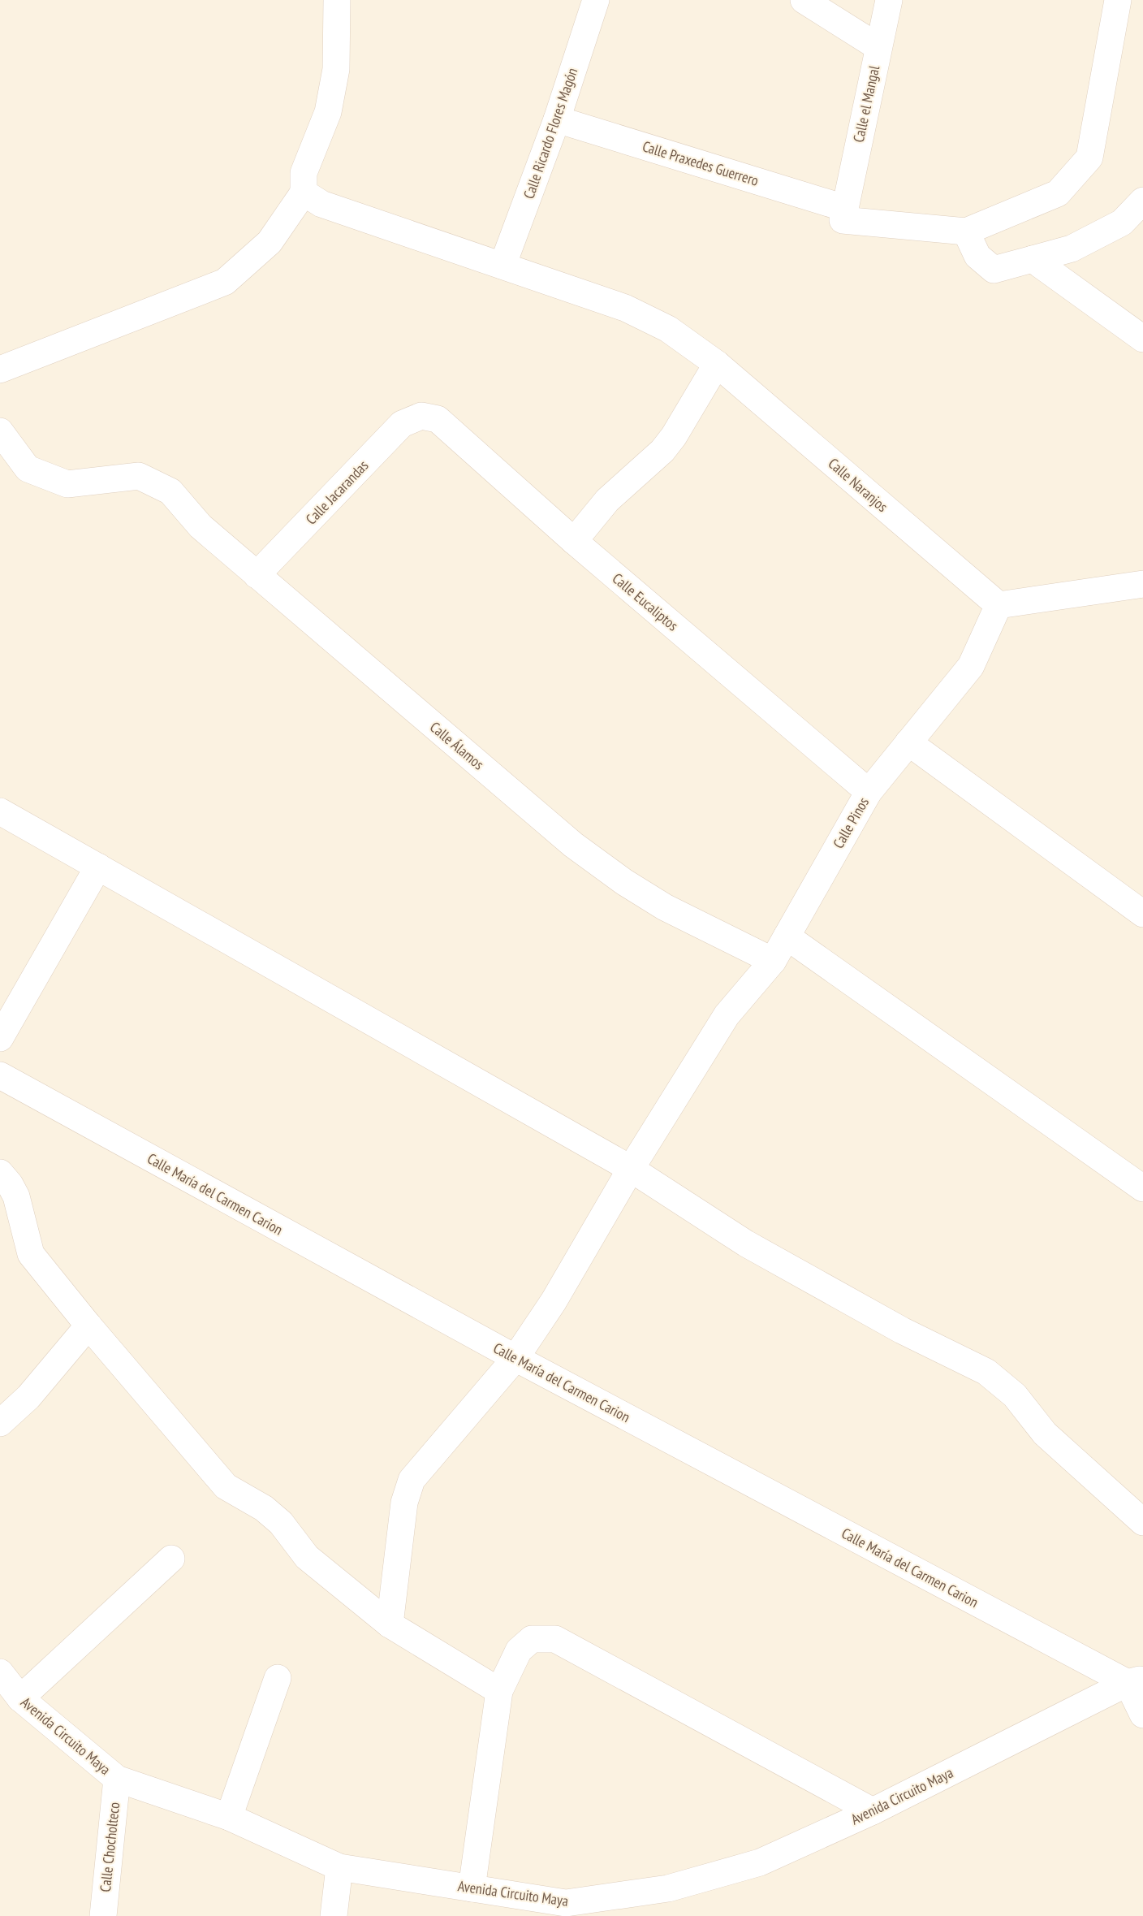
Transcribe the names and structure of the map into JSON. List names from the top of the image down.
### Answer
{
  "streets": {
    "street": [
      "Calle el Mangal",
      "Calle Ricardo Flores Magón",
      "Calle Praxedes Guerrero",
      "Calle Naranjos",
      "Calle Jacarandas",
      "Calle Eucaliptos",
      "Calle Álamos",
      "Calle Pinos",
      "Calle María del Carmen Carion",
      "Avenida Circuito Maya",
      "Calle Chocholteco"
    ]
  },
  "crossings": [
    ["Calle el Mangal", "Calle Praxedes Guerrero"],
    ["Calle Ricardo Flores Magón", "Calle Praxedes Guerrero"],
    ["Calle Ricardo Flores Magón", "Calle Naranjos"],
    ["Calle Naranjos", "Calle Pinos"],
    ["Calle Jacarandas", "Calle Eucaliptos"],
    ["Calle Jacarandas", "Calle Álamos"],
    ["Calle Eucaliptos", "Calle Pinos"],
    ["Calle Álamos", "Calle Pinos"],
    ["Calle Pinos", "Calle María del Carmen Carion"],
    ["Calle María del Carmen Carion", "Avenida Circuito Maya"],
    ["Avenida Circuito Maya", "Calle Chocholteco"]
  ]
}
